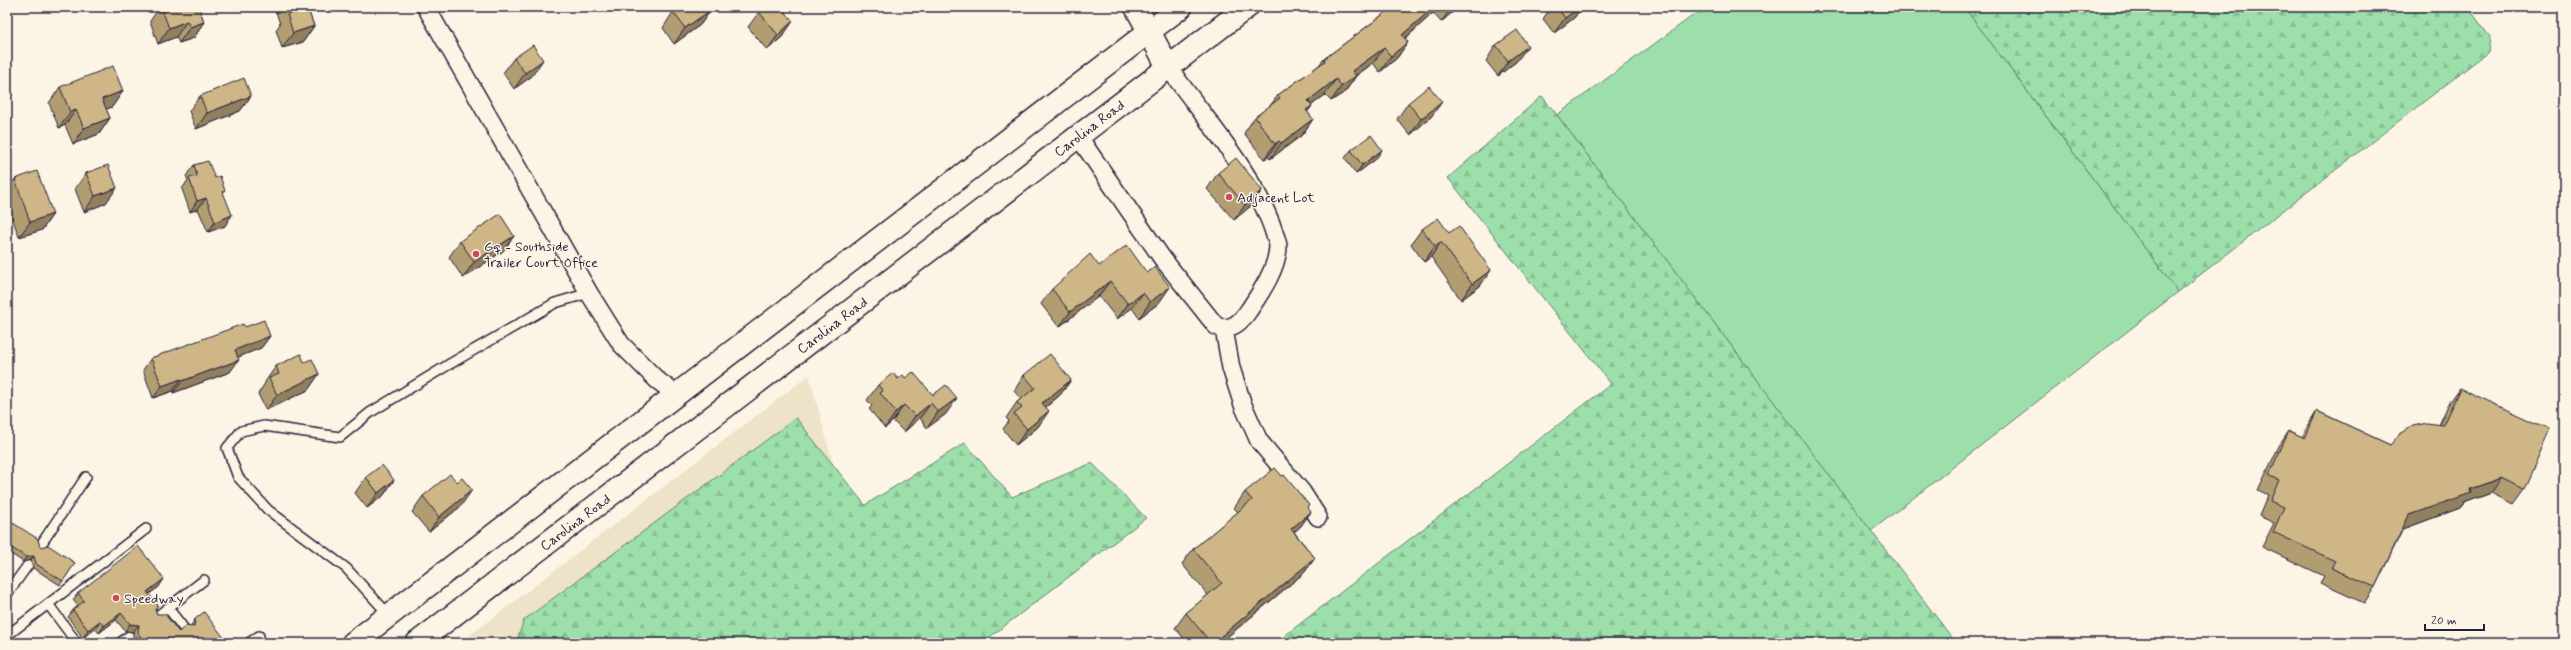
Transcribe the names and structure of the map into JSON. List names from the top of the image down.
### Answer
{
  "streets": {
    "main road": ["Carolina Road"]
  },
  "places": ["Adjacent Lot", "Gq - Southside Trailer Court Office", "Speedway"],
  "scale_bar": "20 m"
}
